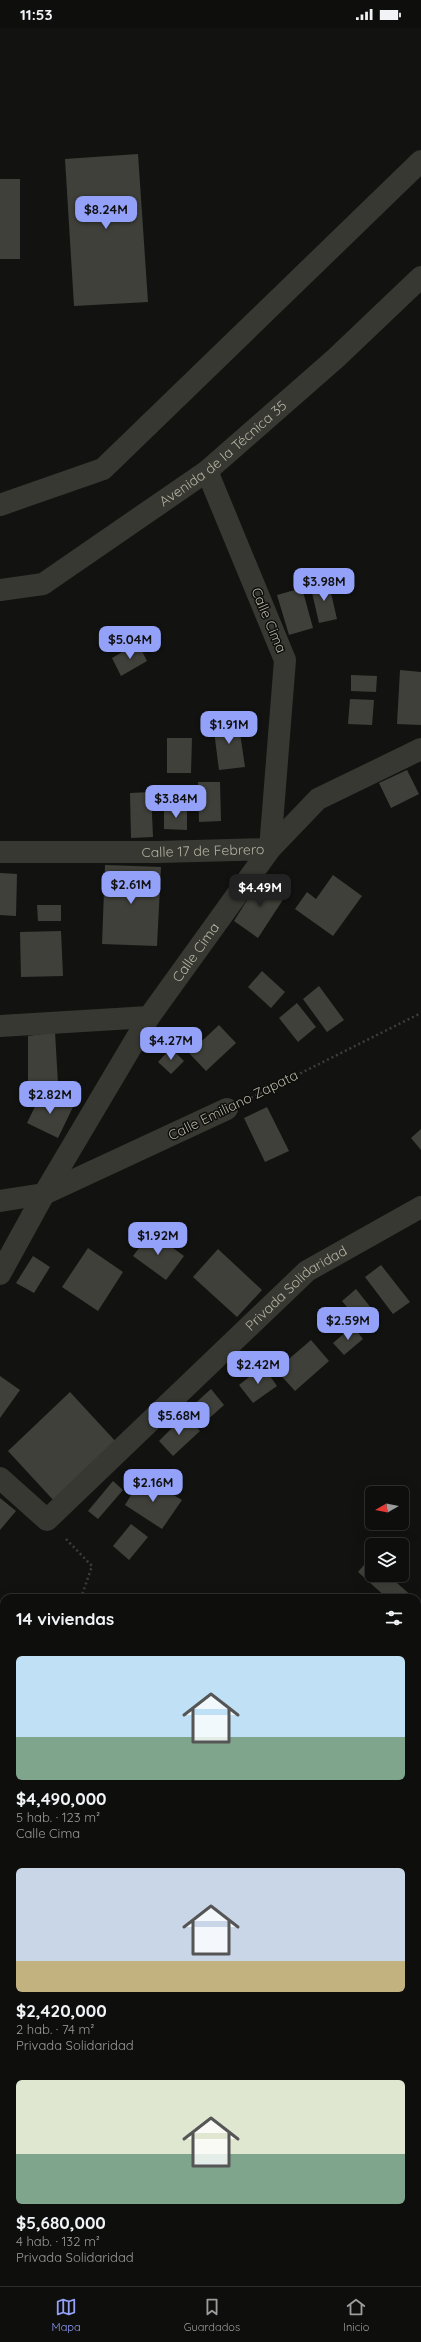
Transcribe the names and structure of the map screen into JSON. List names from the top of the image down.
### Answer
{
  "streets": {
    "street": [
      "Avenida de la Técnica 35",
      "Calle Cima",
      "Calle 17 de Febrero",
      "Calle Emiliano Zapata",
      "Privada Solidaridad"
    ]
  },
  "crossings": [
    ["Avenida de la Técnica 35", "Calle Cima"],
    ["Calle Cima", "Calle 17 de Febrero"],
    ["Calle Cima", "Calle Emiliano Zapata"]
  ],
  "north": "left",
  "page": {
    "status": "11:53",
    "price": [
      "$8.24M",
      "$3.98M",
      "$5.04M",
      "$1.91M",
      "$3.84M",
      "$2.61M",
      "$4.49M",
      "$4.27M",
      "$2.82M",
      "$1.92M",
      "$2.59M",
      "$2.42M",
      "$5.68M",
      "$2.16M"
    ],
    "heading": "14 viviendas",
    "list": [
      {
        "name": "$4,490,000",
        "note": "5 hab. · 123 m² · Calle Cima"
      },
      {
        "name": "$2,420,000",
        "note": "2 hab. · 74 m² · Privada Solidaridad"
      },
      {
        "name": "$5,680,000",
        "note": "4 hab. · 132 m² · Privada Solidaridad"
      }
    ],
    "tabs": ["Mapa", "Guardados", "Inicio"]
  }
}
